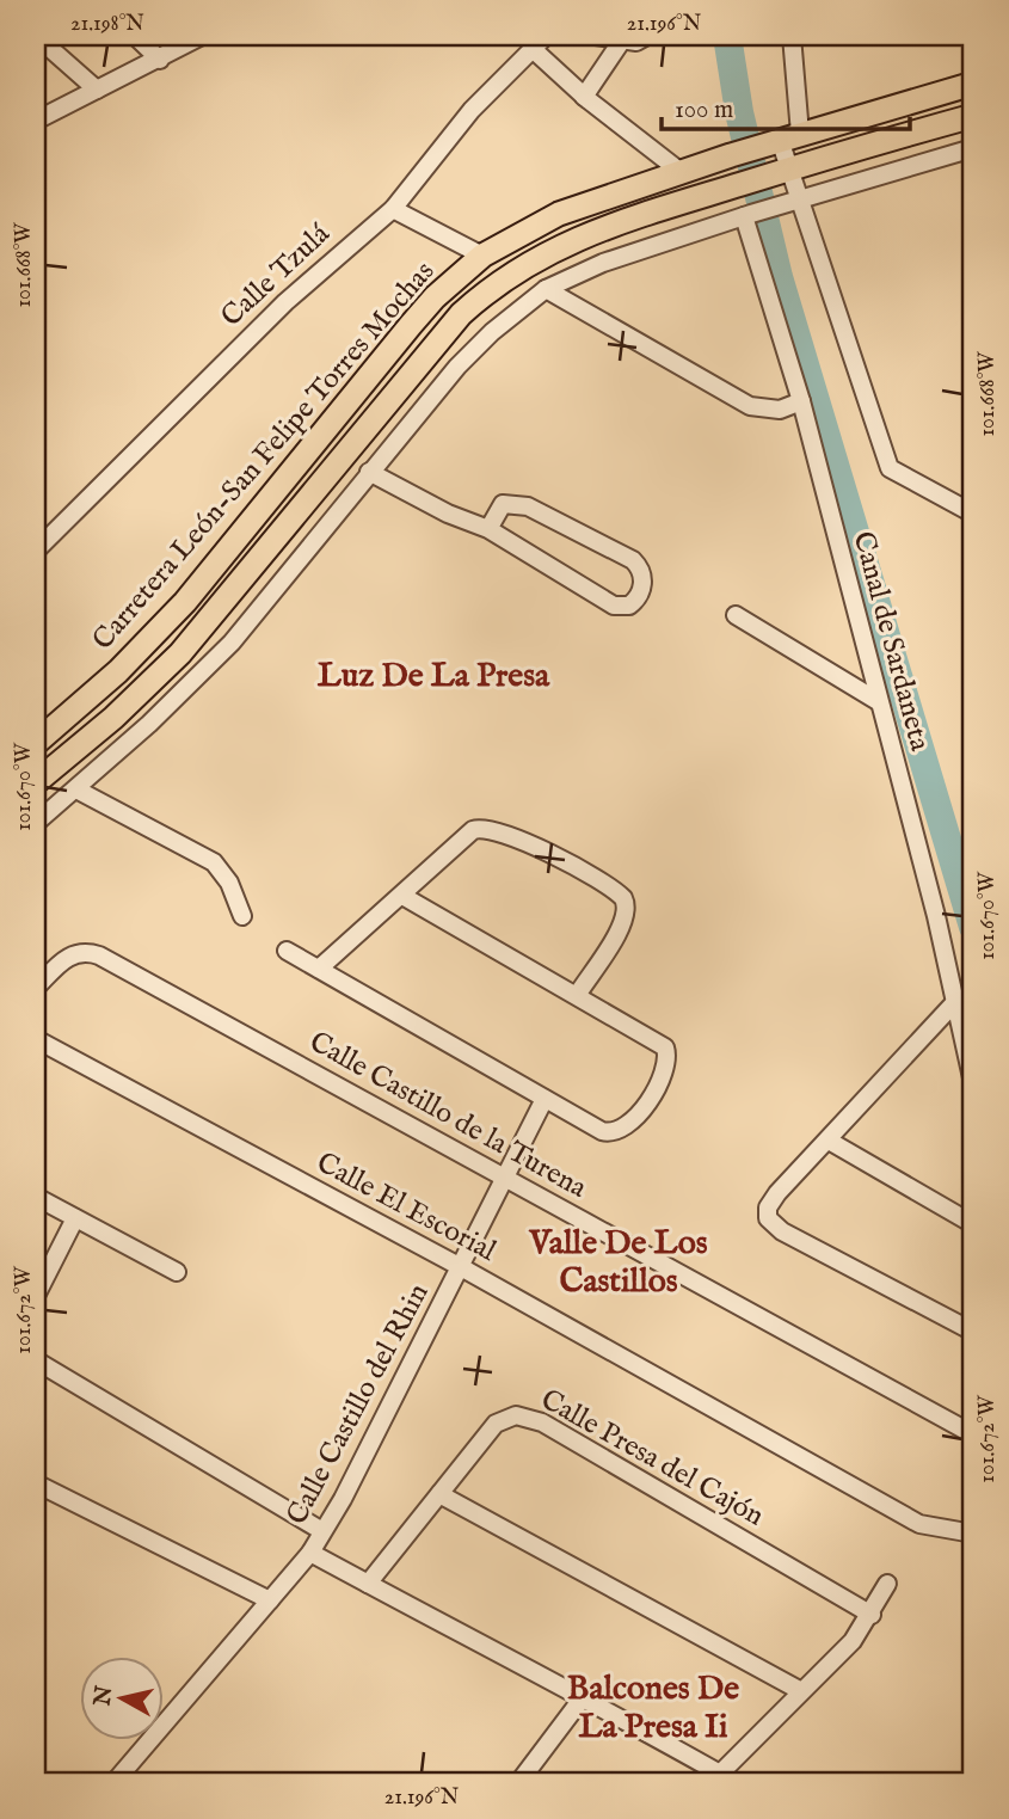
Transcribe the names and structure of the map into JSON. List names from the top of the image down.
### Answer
{
  "streets": {
    "main road": ["Carretera León-San Felipe Torres Mochas"],
    "street": [
      "Calle Tzulá",
      "Canal de Sardaneta",
      "Calle Castillo de la Turena",
      "Calle El Escorial",
      "Calle Castillo del Rhin",
      "Calle Presa del Cajón"
    ]
  },
  "crossings": [
    ["Calle Castillo de la Turena", "Calle Castillo del Rhin"],
    ["Calle El Escorial", "Calle Castillo del Rhin"]
  ],
  "districts": ["Luz De La Presa", "Valle De Los Castillos", "Balcones De La Presa Ii"],
  "scale_bar": "100 m",
  "north": "left",
  "coordinates": [
    "21.198°N",
    "21.196°N",
    "101.668°W",
    "101.670°W",
    "101.672°W"
  ]
}
